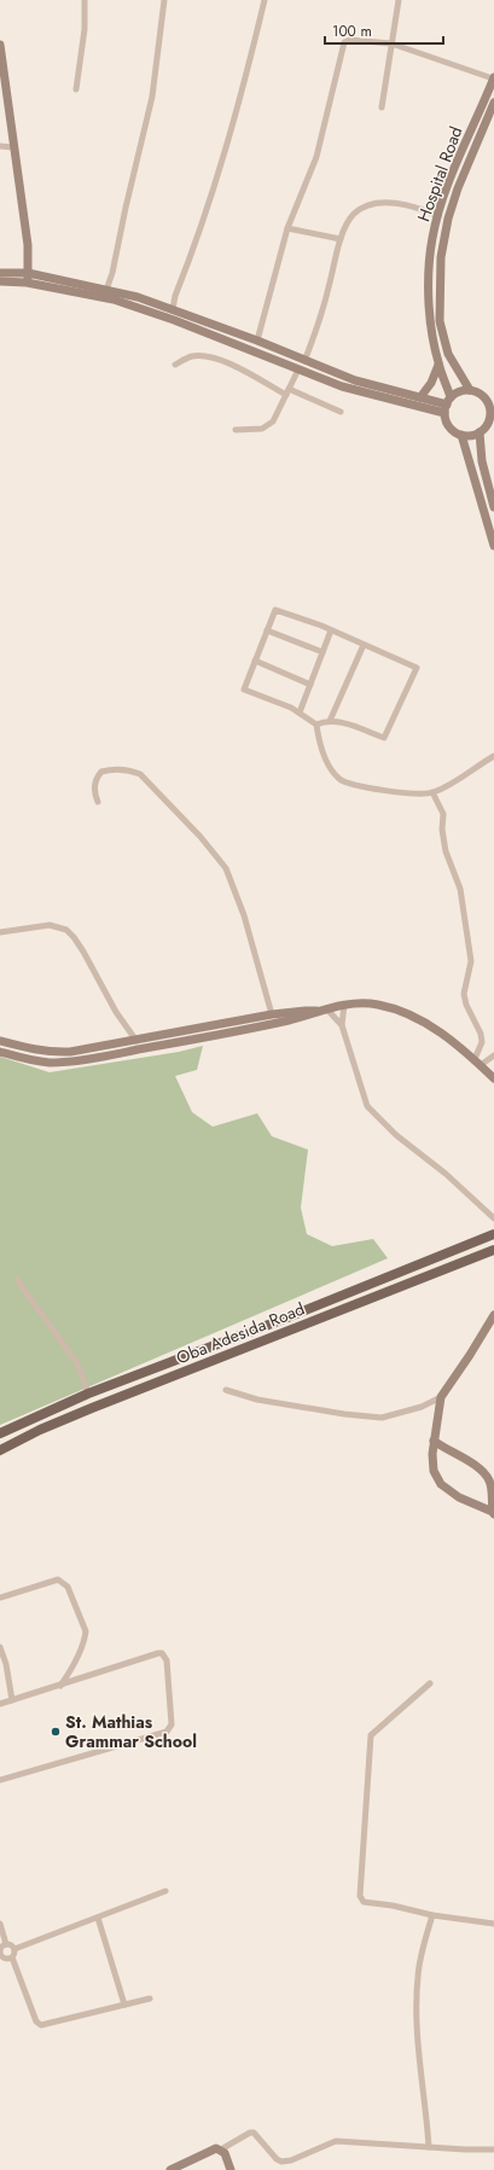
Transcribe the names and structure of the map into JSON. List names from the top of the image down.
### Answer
{
  "streets": {
    "main road": ["Oba Adesida Road"],
    "street": ["Hospital Road"]
  },
  "places": ["St. Mathias Grammar School"],
  "scale_bar": "100 m"
}
